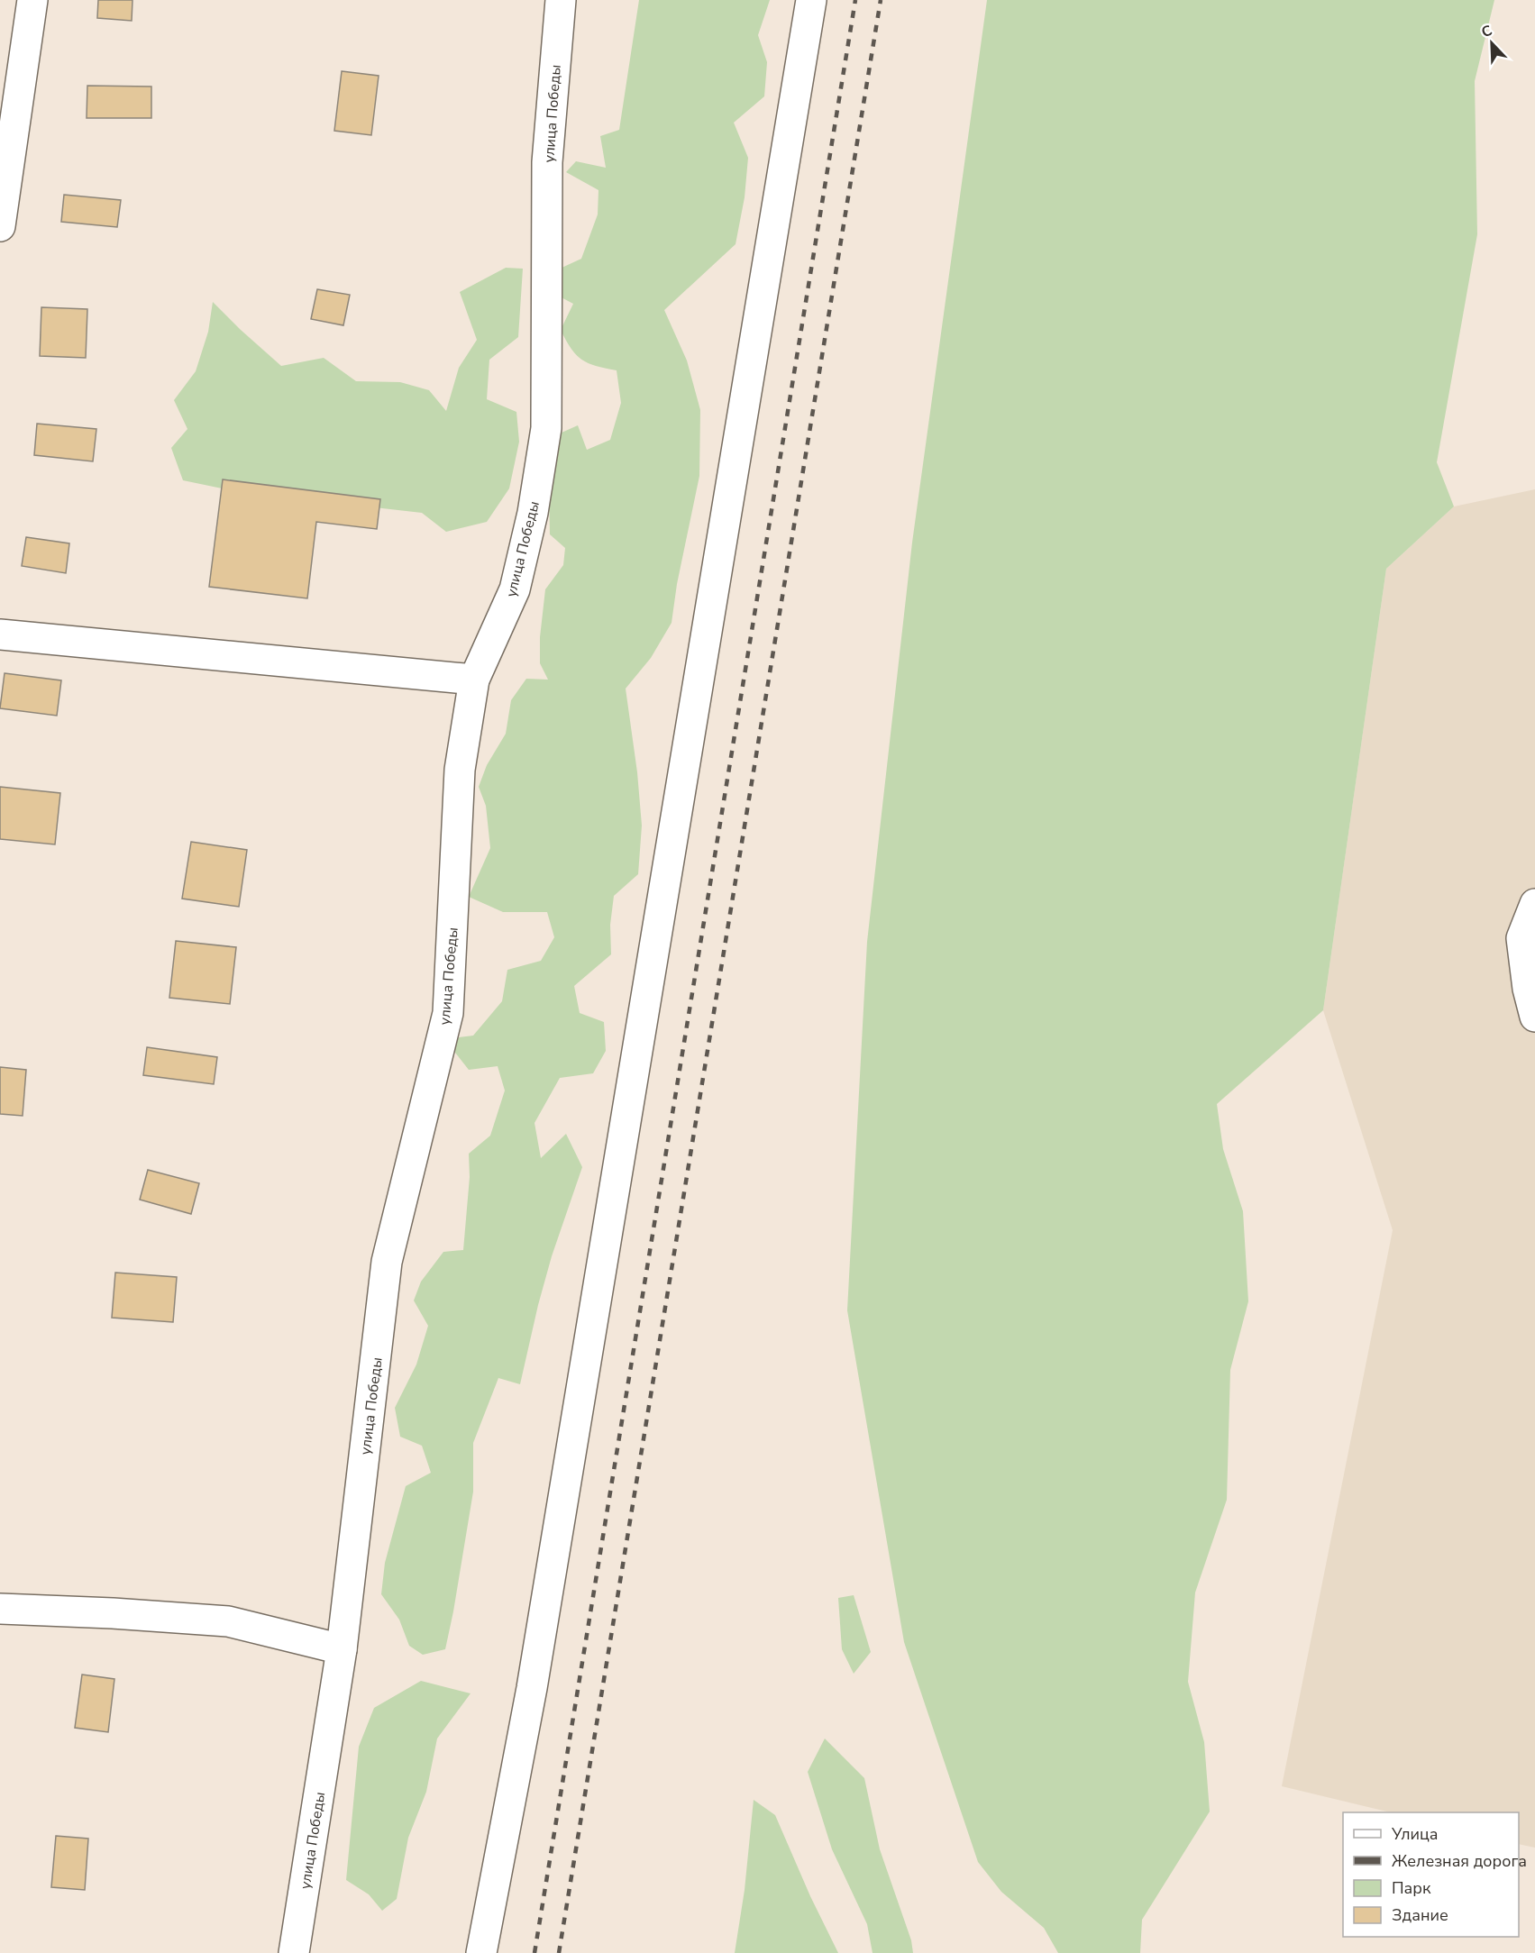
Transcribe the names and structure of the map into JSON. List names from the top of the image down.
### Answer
{
  "streets": {
    "street": ["улица Победы"]
  },
  "legend": [
    "Улица",
    "Железная дорога",
    "Парк",
    "Здание"
  ],
  "north": "top left"
}
